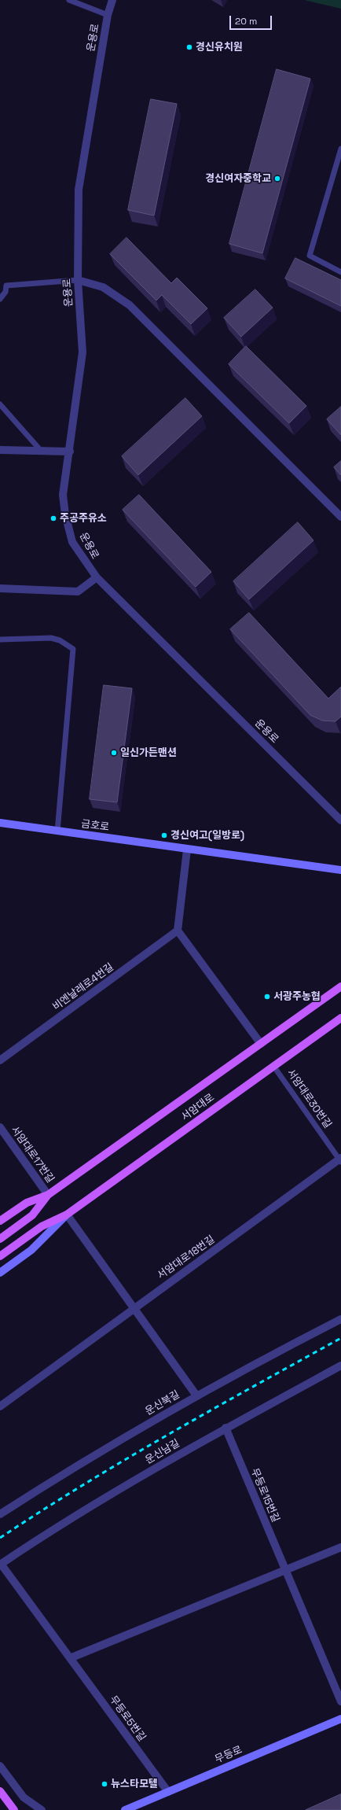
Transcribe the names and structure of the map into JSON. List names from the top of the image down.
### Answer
{
  "streets": {
    "main road": ["서암대로"],
    "street": [
      "운용로",
      "금호로",
      "비엔날레로4번길",
      "서암대로30번길",
      "서암대로17번길",
      "서암대로18번길",
      "운신북길",
      "운신남길",
      "무등로15번길",
      "무등로5번길",
      "무등로"
    ]
  },
  "crossings": [
    ["서암대로30번길", "서암대로"],
    ["서암대로30번길", "서암대로18번길"],
    ["서암대로", "서암대로17번길"],
    ["운신남길", "무등로15번길"],
    ["운신남길", "무등로5번길"],
    ["무등로5번길", "무등로"]
  ],
  "places": [
    "경신유치원",
    "경신여자중학교",
    "주공주유소",
    "일신가든맨션",
    "경신여고(일방로)",
    "서광주농협",
    "뉴스타모텔"
  ],
  "scale_bar": "20 m"
}
